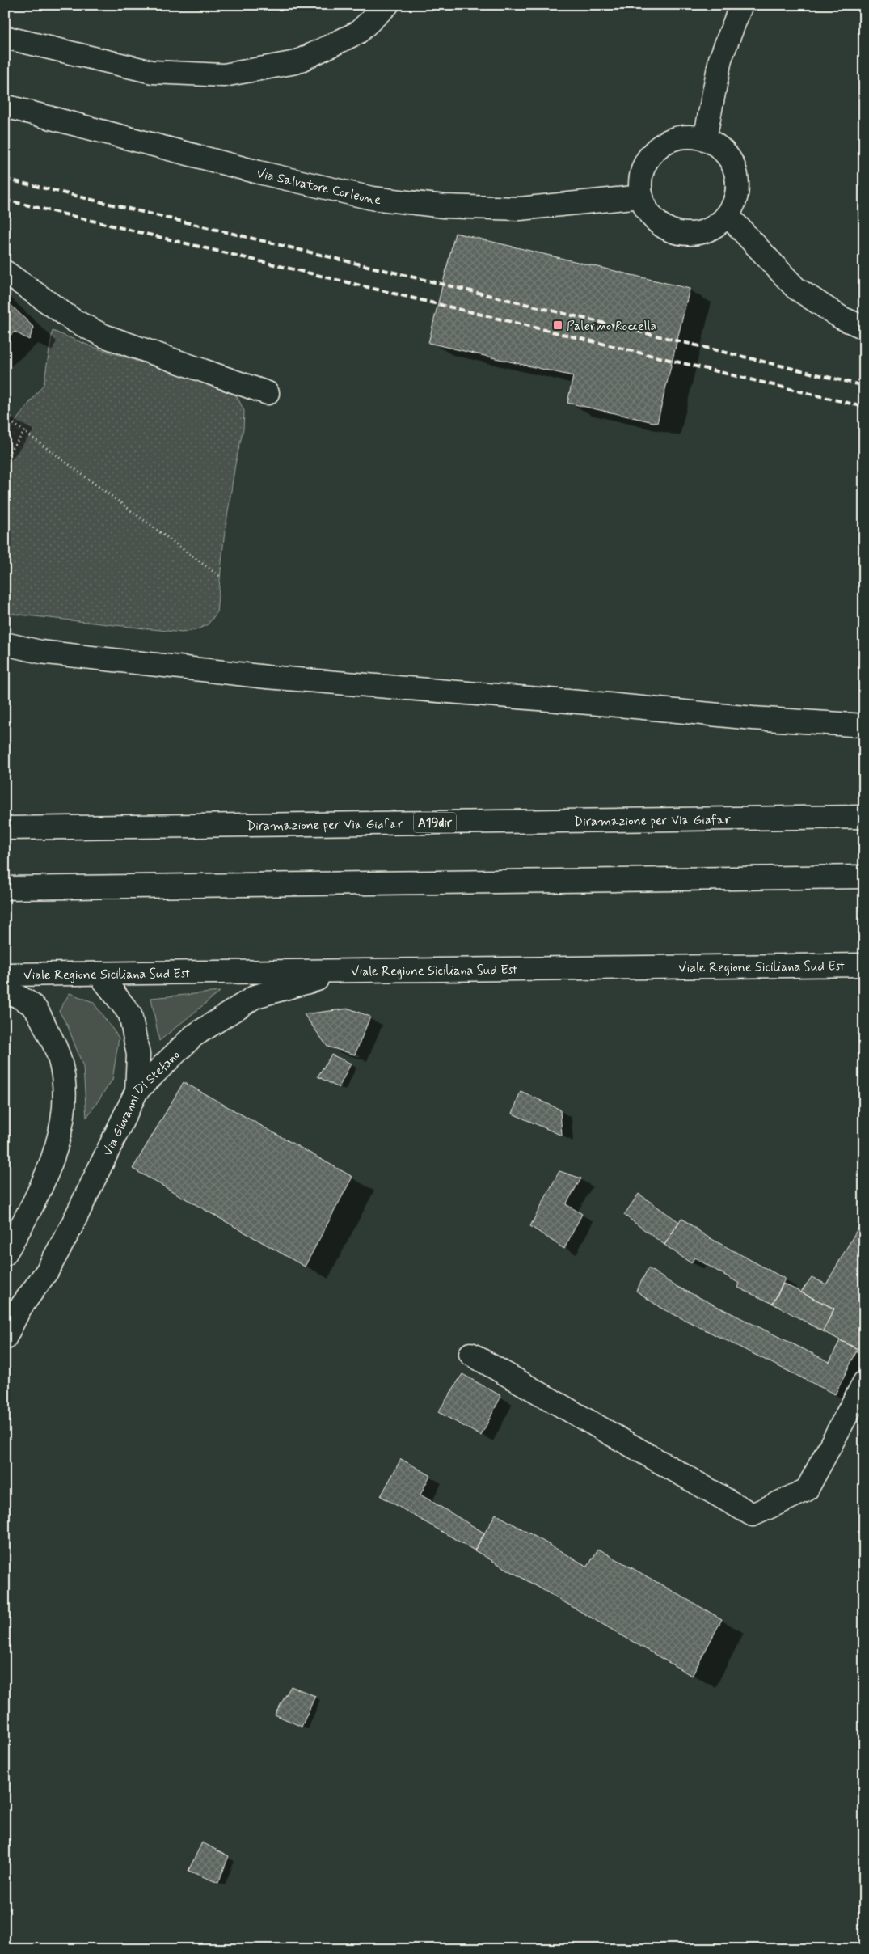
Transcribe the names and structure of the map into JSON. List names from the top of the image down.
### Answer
{
  "streets": {
    "main road": [
      "Via Salvatore Corleone",
      "Diramazione per Via Giafar",
      "A19dir",
      "Viale Regione Siciliana Sud Est",
      "Via Giovanni Di Stefano"
    ]
  },
  "crossings": [
    ["Viale Regione Siciliana Sud Est", "Via Giovanni Di Stefano"]
  ],
  "places": {
    "transit": ["Palermo Roccella"]
  }
}
